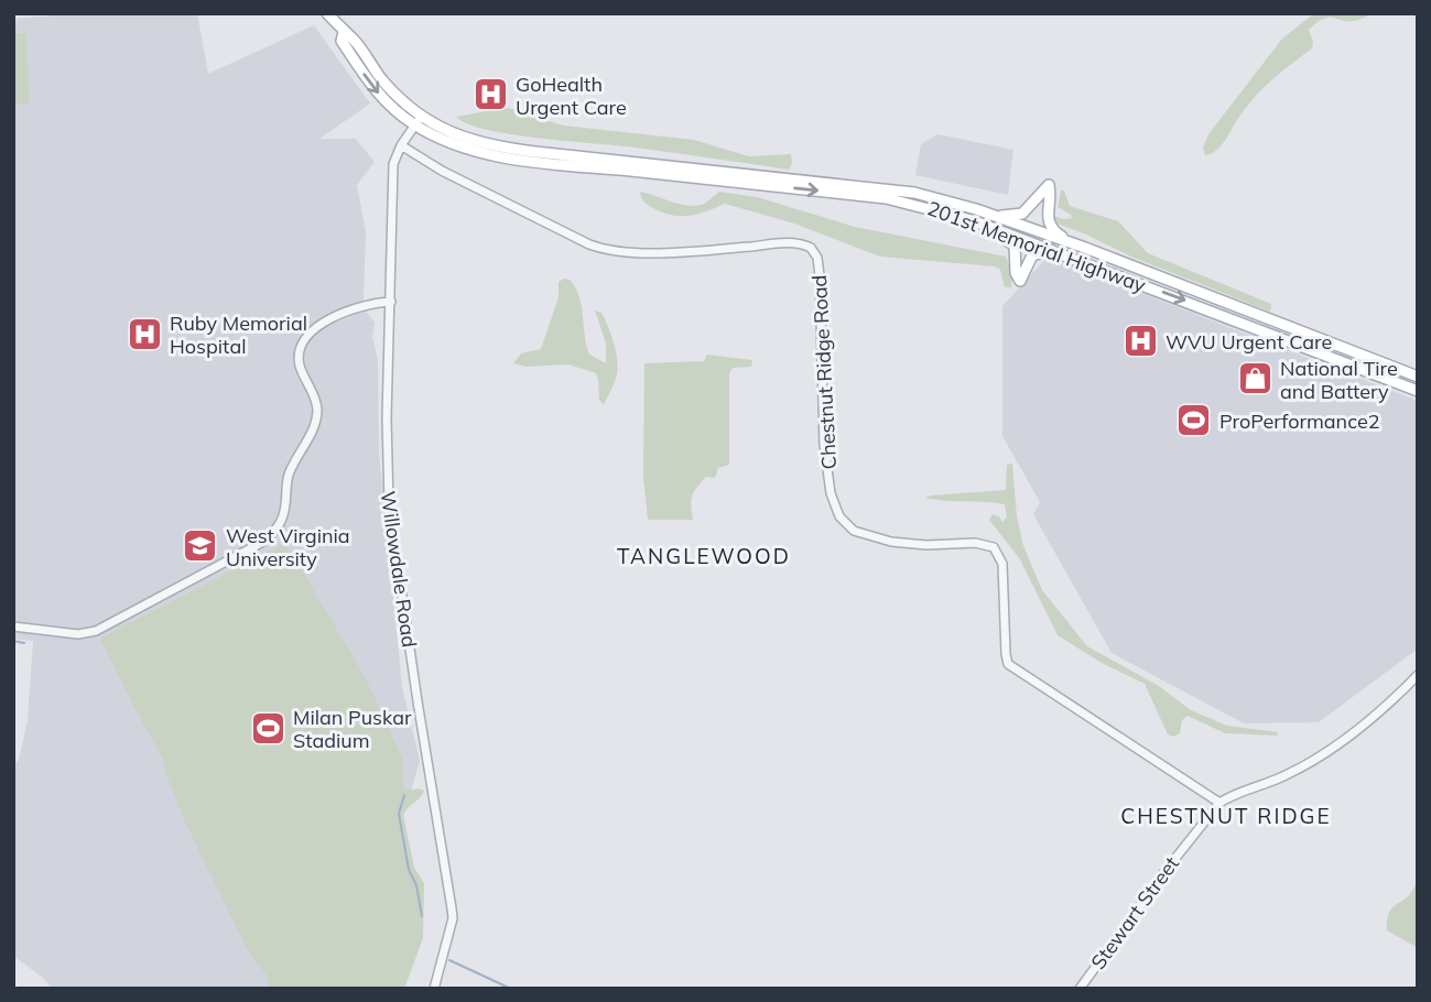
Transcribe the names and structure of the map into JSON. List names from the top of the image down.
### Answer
{
  "streets": {
    "main road": ["201st Memorial Highway"],
    "street": ["Chestnut Ridge Road", "Willowdale Road", "Stewart Street"]
  },
  "crossings": [
    ["Chestnut Ridge Road", "Willowdale Road"],
    ["Chestnut Ridge Road", "Stewart Street"]
  ],
  "districts": ["TANGLEWOOD", "CHESTNUT RIDGE"],
  "places": {
    "hospital": ["GoHealth Urgent Care", "Ruby Memorial Hospital", "WVU Urgent Care"],
    "shop": ["National Tire and Battery"],
    "sports": ["ProPerformance2", "Milan Puskar Stadium"],
    "school or university": ["West Virginia University"]
  }
}
